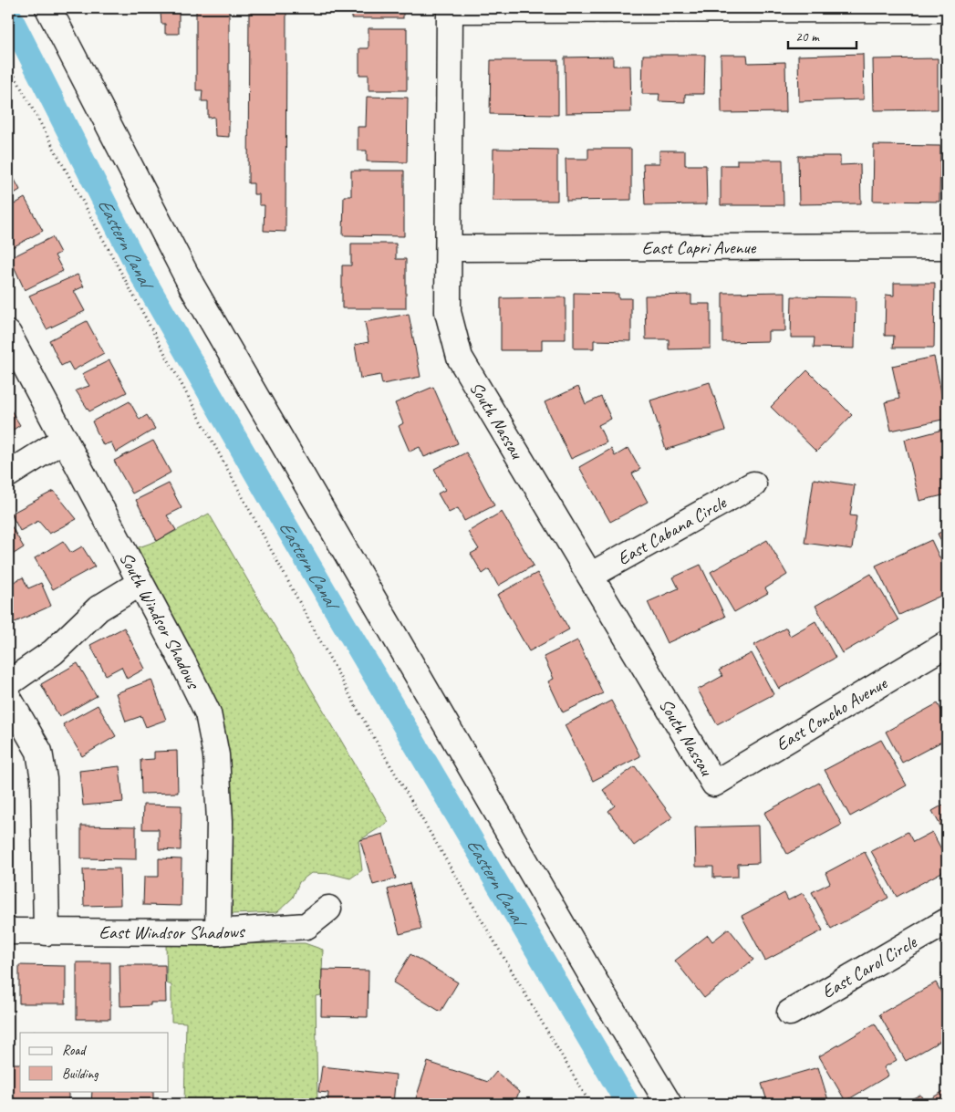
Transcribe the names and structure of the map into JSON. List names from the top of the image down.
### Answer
{
  "streets": {
    "street": [
      "East Capri Avenue",
      "South Nassau",
      "East Cabana Circle",
      "South Windsor Shadows",
      "East Concho Avenue",
      "East Windsor Shadows",
      "East Carol Circle"
    ]
  },
  "crossings": [
    ["East Capri Avenue", "South Nassau"],
    ["South Nassau", "East Cabana Circle"],
    ["South Nassau", "East Concho Avenue"],
    ["South Windsor Shadows", "East Windsor Shadows"]
  ],
  "water": ["Eastern Canal"],
  "legend": ["Road", "Building"],
  "scale_bar": "20 m"
}
